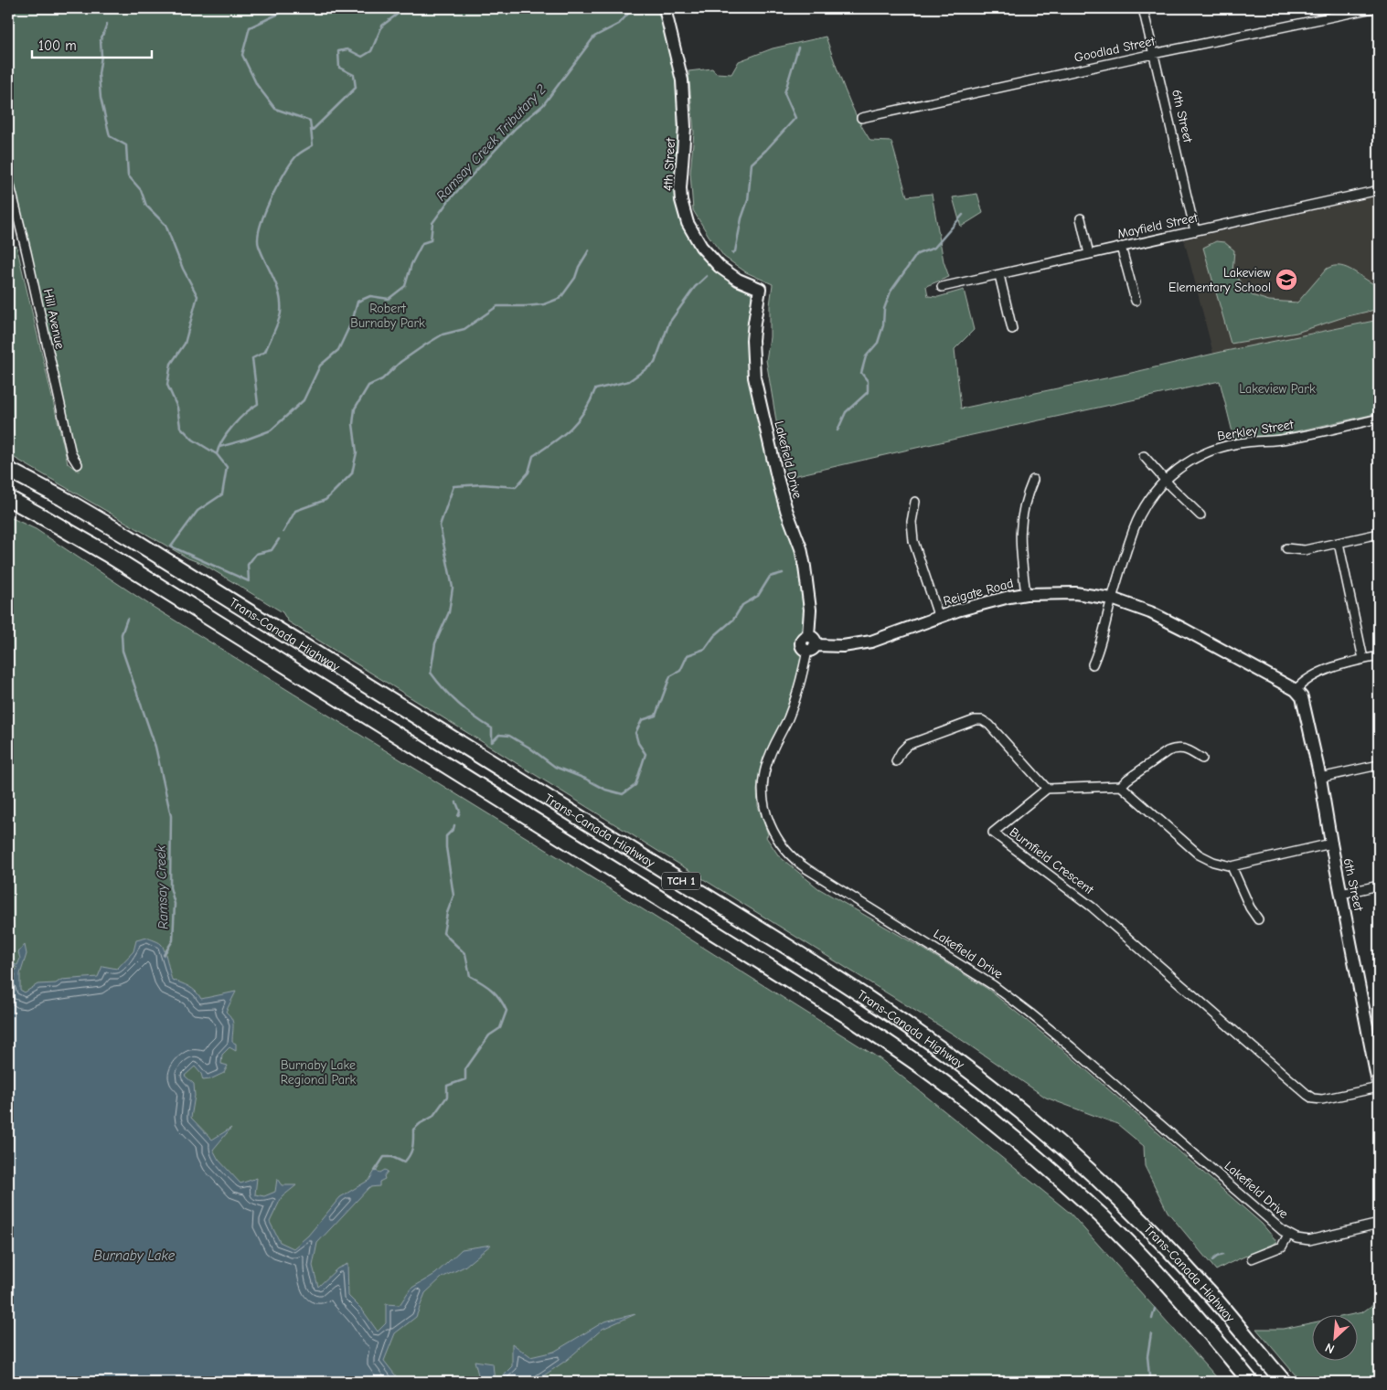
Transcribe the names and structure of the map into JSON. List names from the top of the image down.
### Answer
{
  "streets": {
    "highway": ["Trans-Canada Highway", "TCH 1"],
    "street": [
      "Goodlad Street",
      "6th Street",
      "4th Street",
      "Mayfield Street",
      "Hill Avenue",
      "Berkley Street",
      "Lakefield Drive",
      "Reigate Road",
      "Burnfield Crescent"
    ]
  },
  "crossings": [
    ["Goodlad Street", "6th Street"],
    ["6th Street", "Mayfield Street"],
    ["6th Street", "Reigate Road"],
    ["6th Street", "Burnfield Crescent"],
    ["4th Street", "Lakefield Drive"],
    ["Berkley Street", "Reigate Road"],
    ["Lakefield Drive", "Reigate Road"]
  ],
  "water": ["Ramsay Creek Tributary 2", "Ramsay Creek", "Burnaby Lake"],
  "parks": ["Robert Burnaby Park", "Lakeview Park", "Burnaby Lake Regional Park"],
  "places": {
    "school or university": ["Lakeview Elementary School"]
  },
  "scale_bar": "100 m",
  "north": "bottom left"
}
